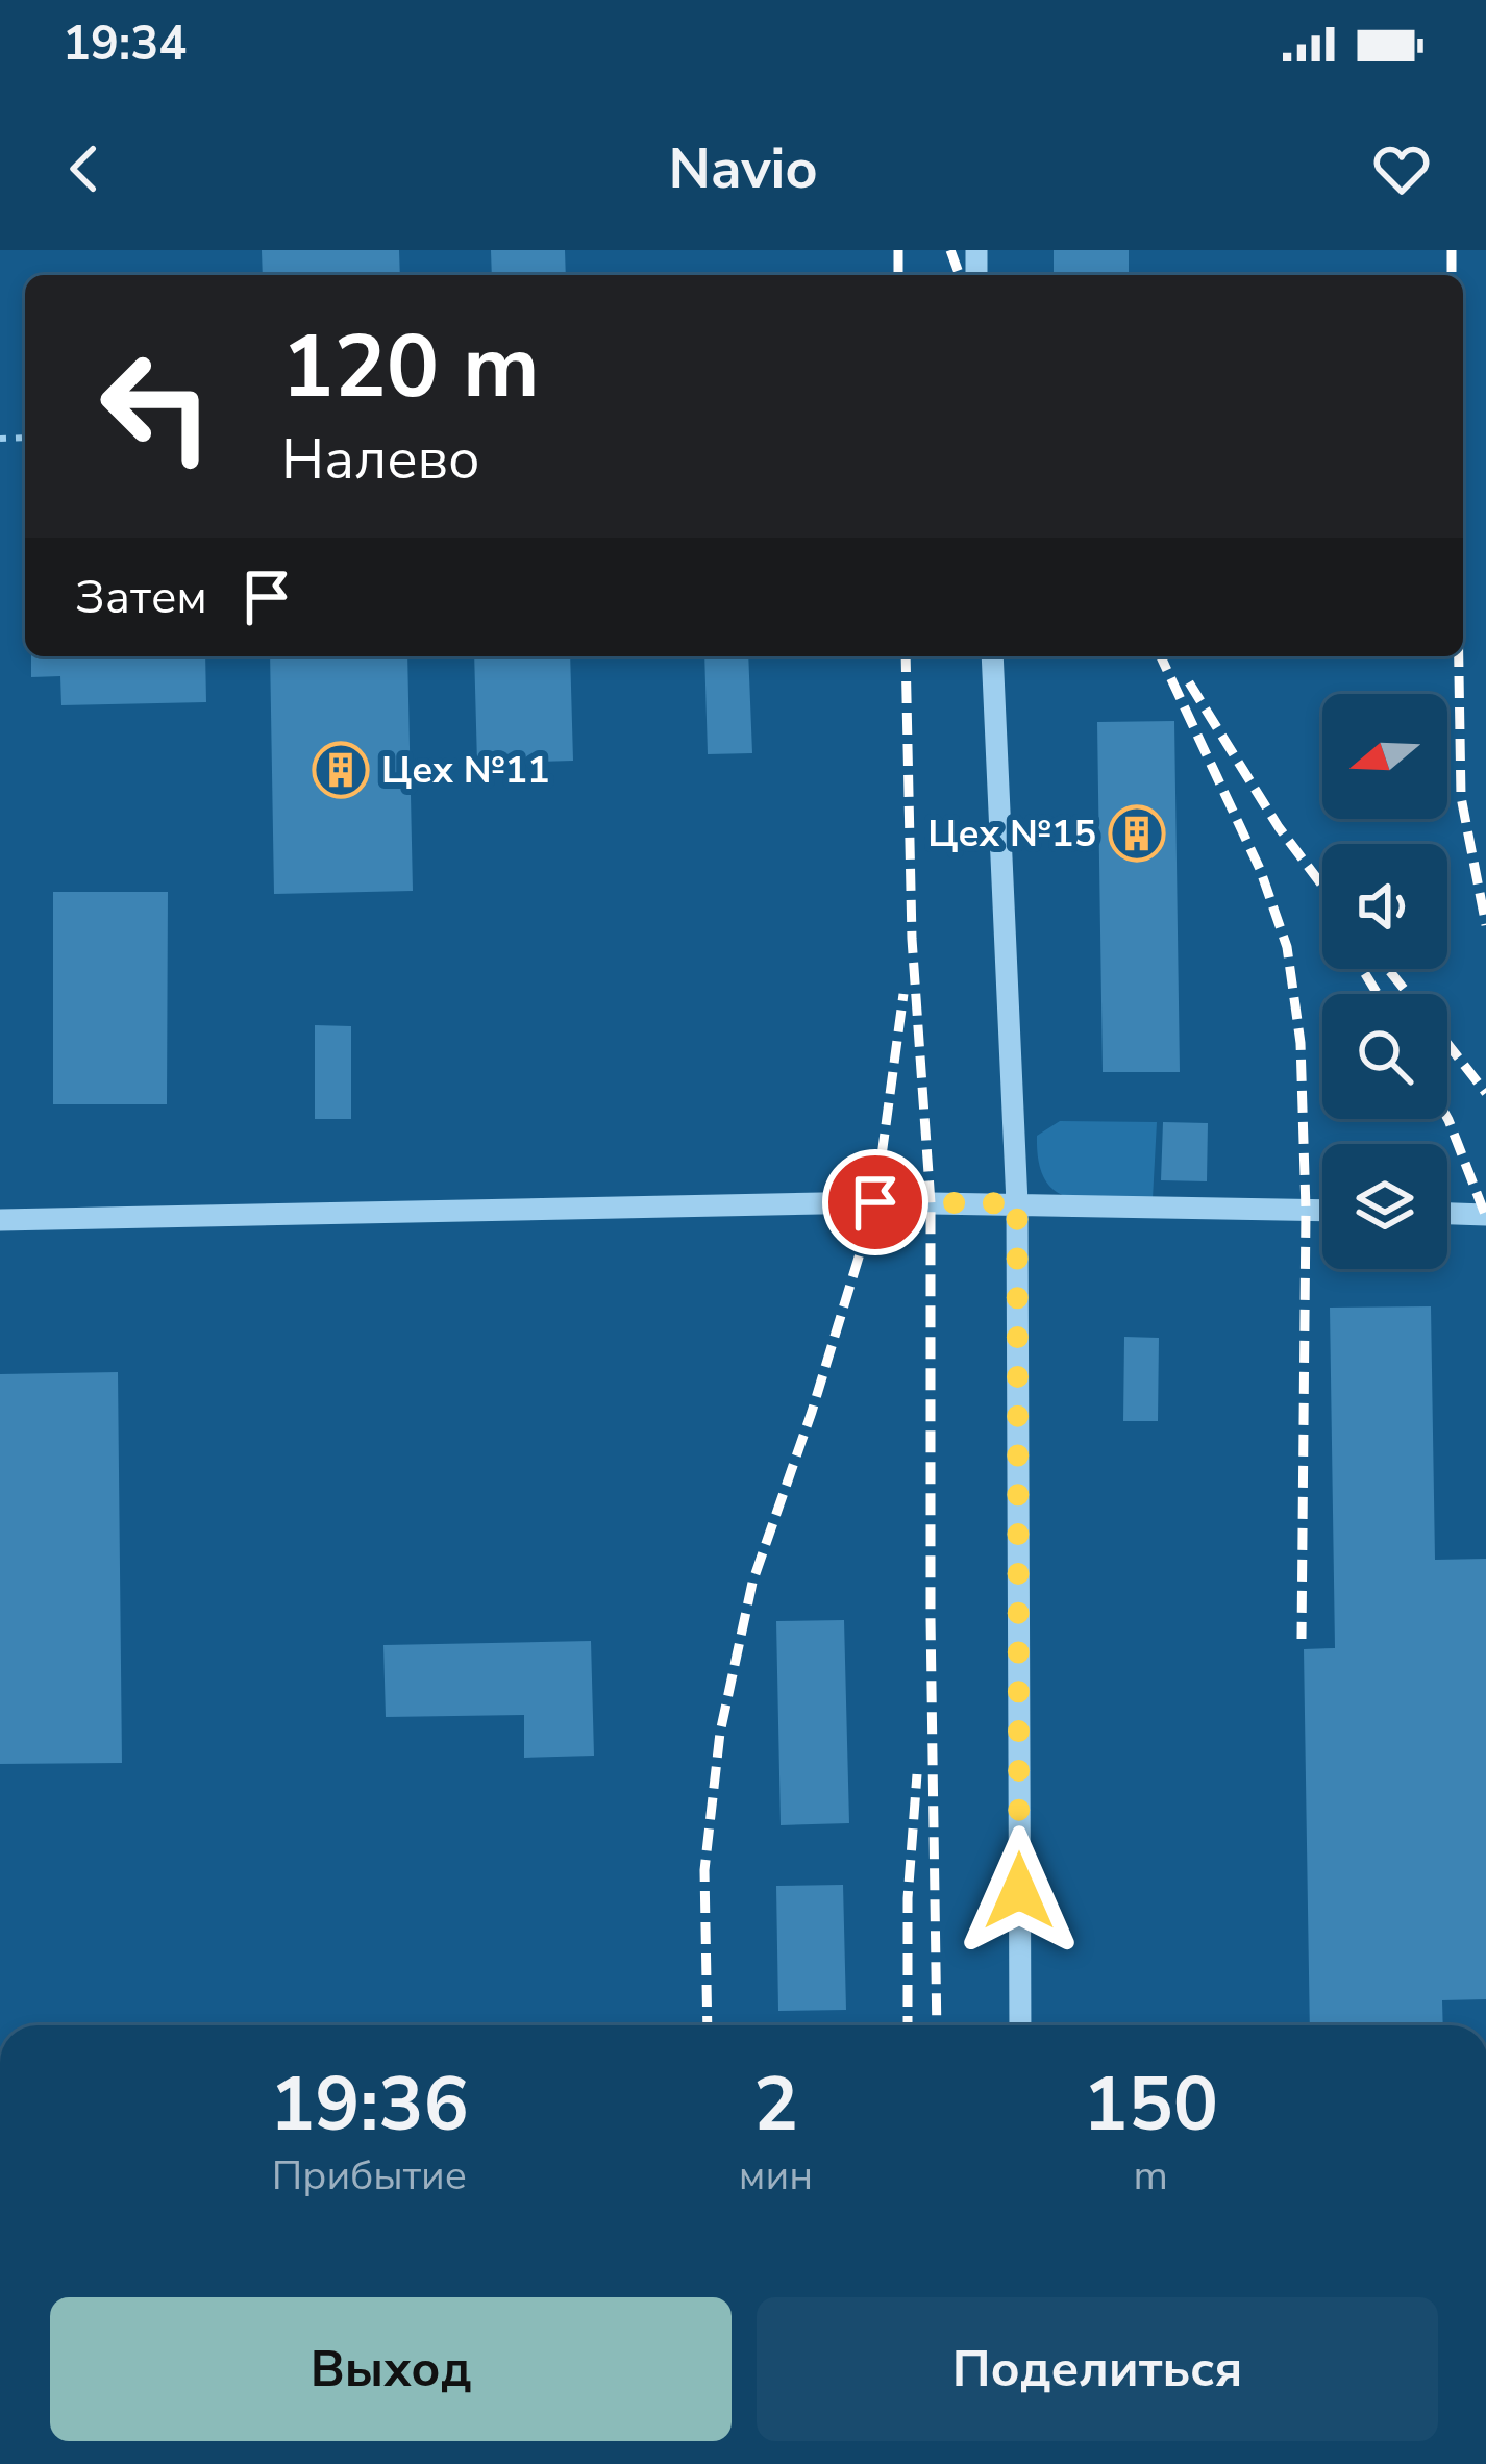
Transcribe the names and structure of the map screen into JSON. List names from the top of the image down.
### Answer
{
  "places": {
    "building": ["Цех №11", "Цех №15"]
  },
  "north": "left",
  "page": {
    "status": "19:34",
    "header": "Navio",
    "turn": ["120 m", "Налево"],
    "then": "Затем",
    "eta": [
      "19:36",
      "Прибытие",
      "2",
      "мин",
      "150",
      "m"
    ],
    "buttons": ["Выход", "Поделиться"]
  }
}
